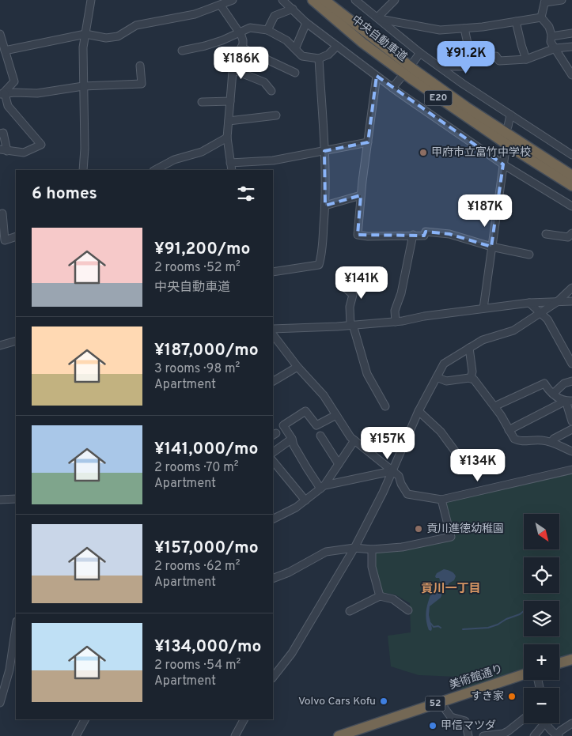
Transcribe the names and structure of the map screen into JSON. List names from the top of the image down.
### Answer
{
  "streets": {
    "highway": [
      "中央自動車道",
      "E20",
      "美術館通り",
      "52"
    ]
  },
  "districts": ["貢川一丁目"],
  "places": [
    "甲府市立富竹中学校",
    "貢川進徳幼稚園",
    "すき家",
    "Volvo Cars Kofu",
    "甲信マツダ"
  ],
  "north": "bottom right",
  "page": {
    "price": [
      "¥91.2K",
      "¥186K",
      "¥187K",
      "¥141K",
      "¥157K",
      "¥134K"
    ],
    "heading": "6 homes",
    "list": [
      {
        "name": "¥91,200/mo",
        "note": "2 rooms · 52 m² · 中央自動車道"
      },
      {
        "name": "¥187,000/mo",
        "note": "3 rooms · 98 m² · Apartment"
      },
      {
        "name": "¥141,000/mo",
        "note": "2 rooms · 70 m² · Apartment"
      },
      {
        "name": "¥157,000/mo",
        "note": "2 rooms · 62 m² · Apartment"
      },
      {
        "name": "¥134,000/mo",
        "note": "2 rooms · 54 m² · Apartment"
      }
    ],
    "map_buttons": ["+", "−"]
  }
}
